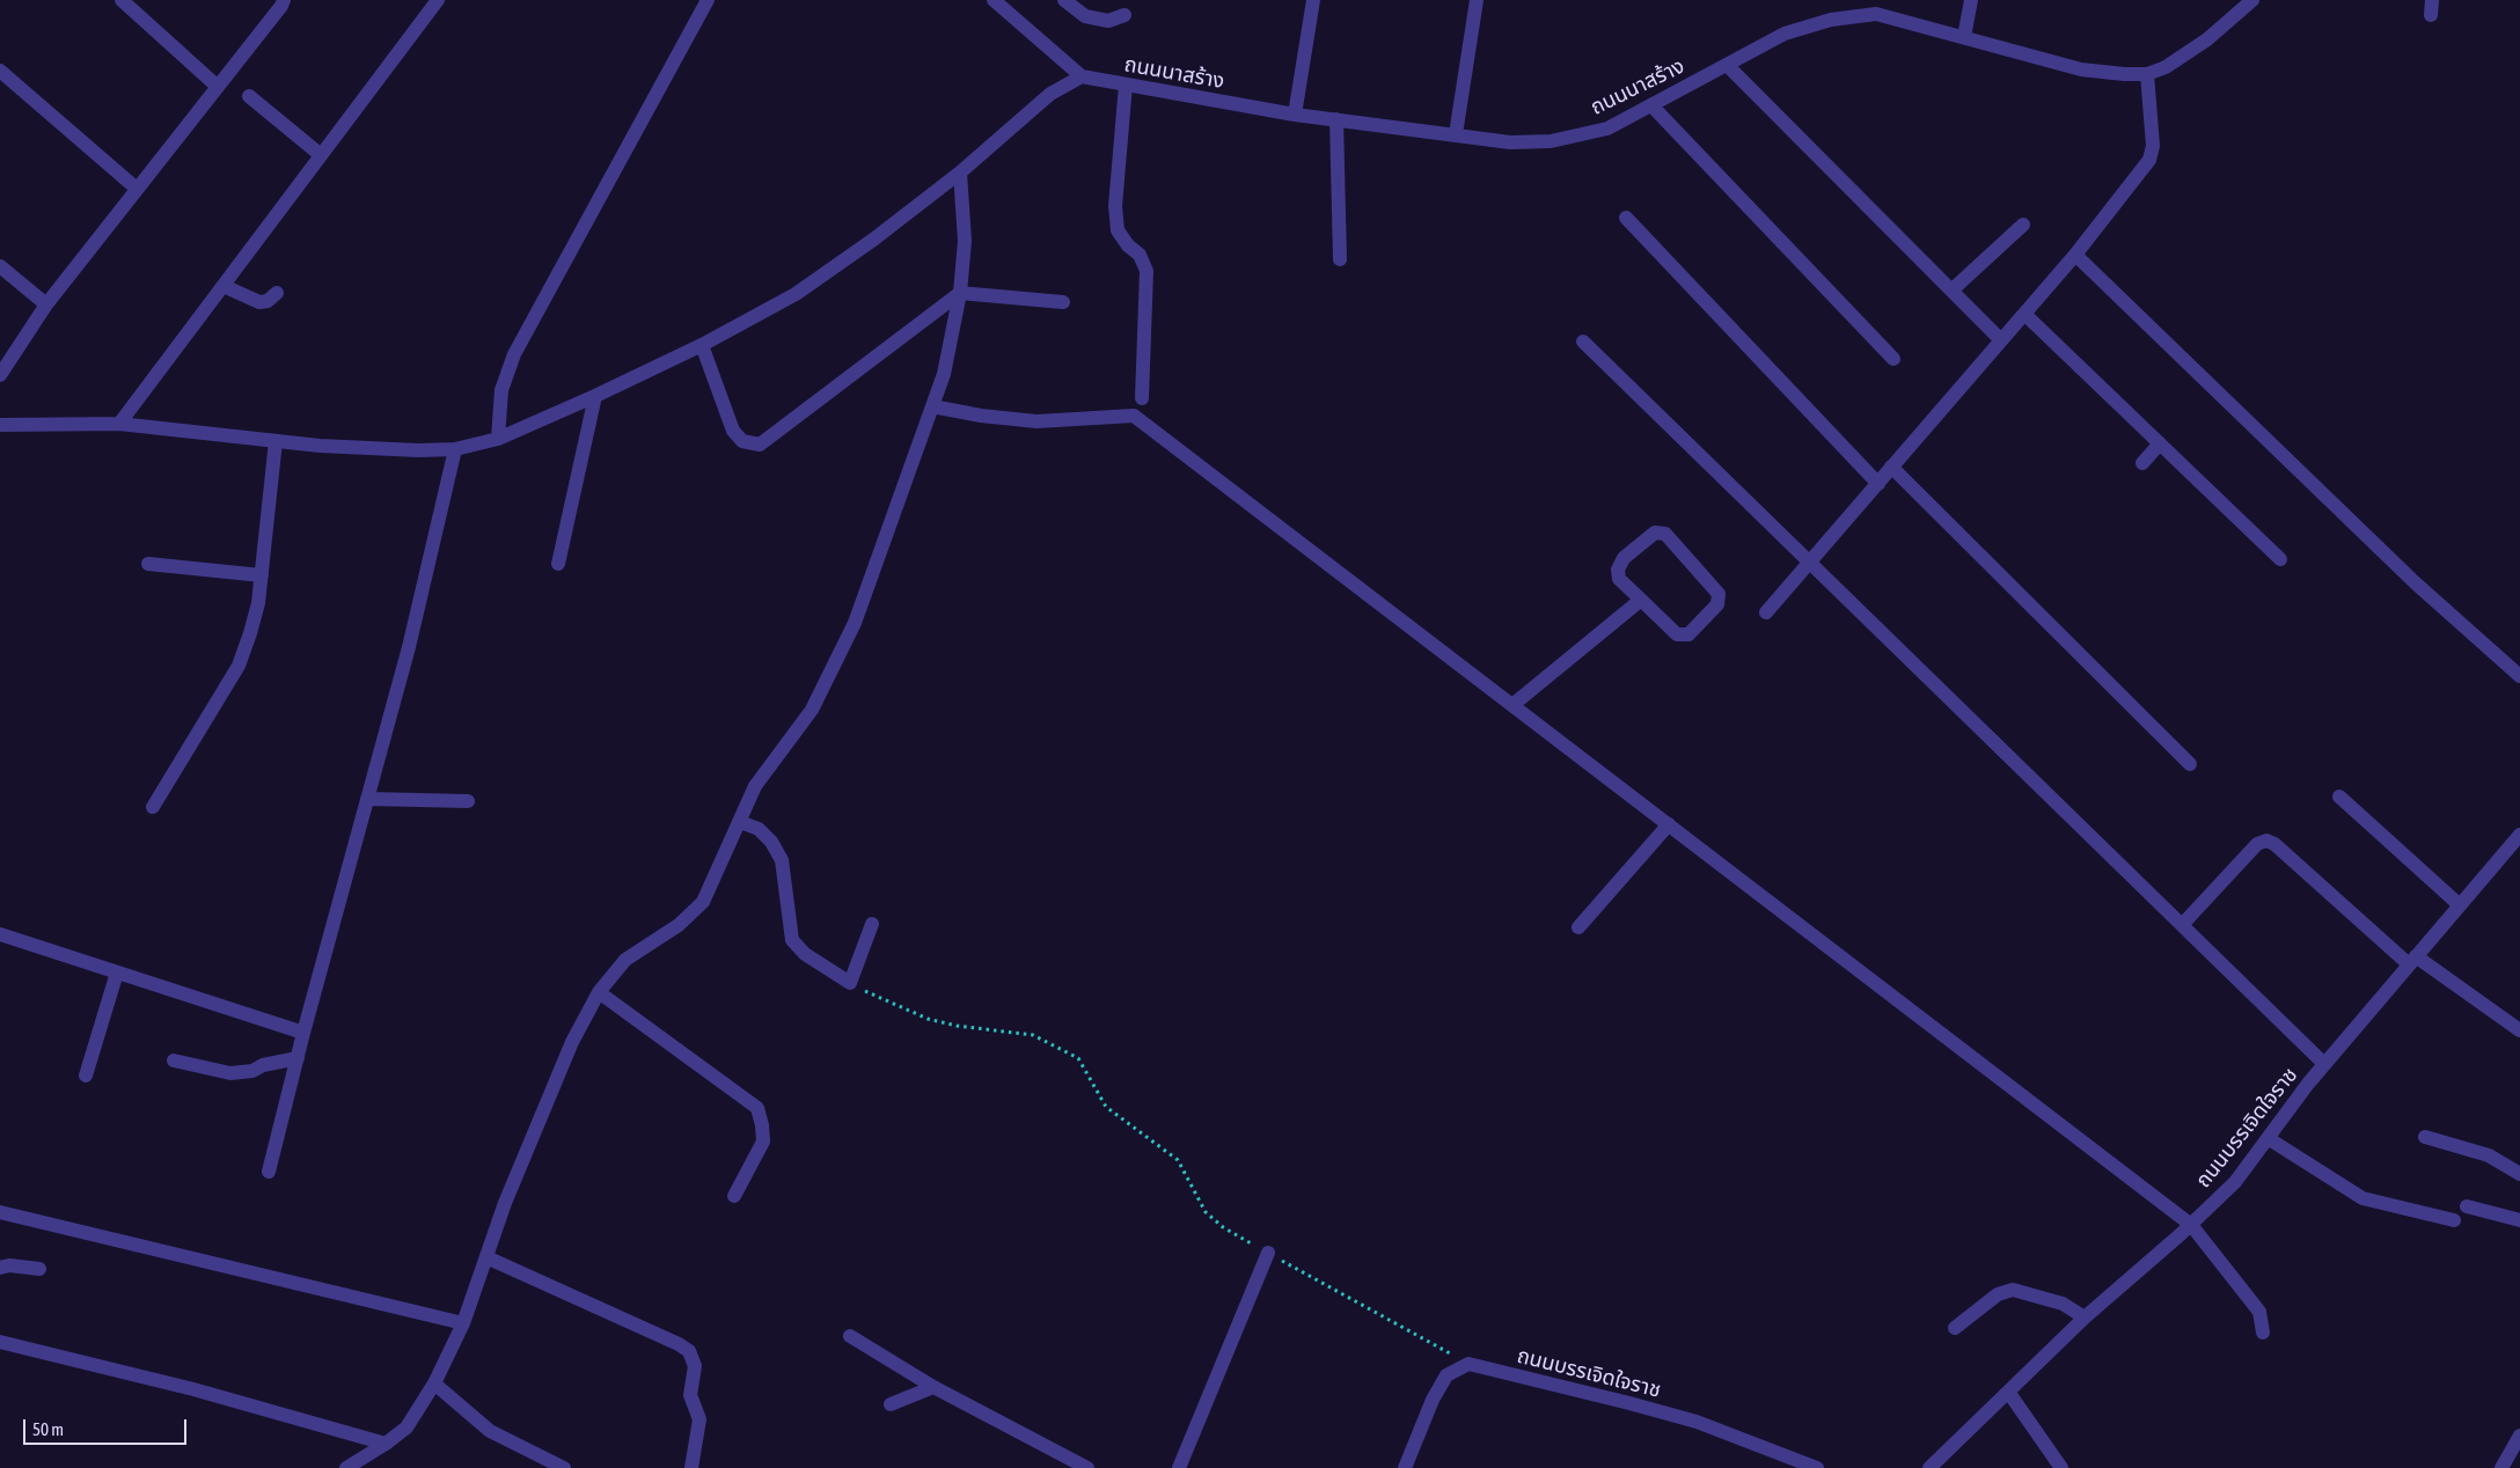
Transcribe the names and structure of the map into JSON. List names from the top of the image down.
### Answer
{
  "streets": {
    "street": ["ถนนนาสร้าง", "ถนนบรรเจิดใจราช"]
  },
  "scale_bar": "50 m"
}
